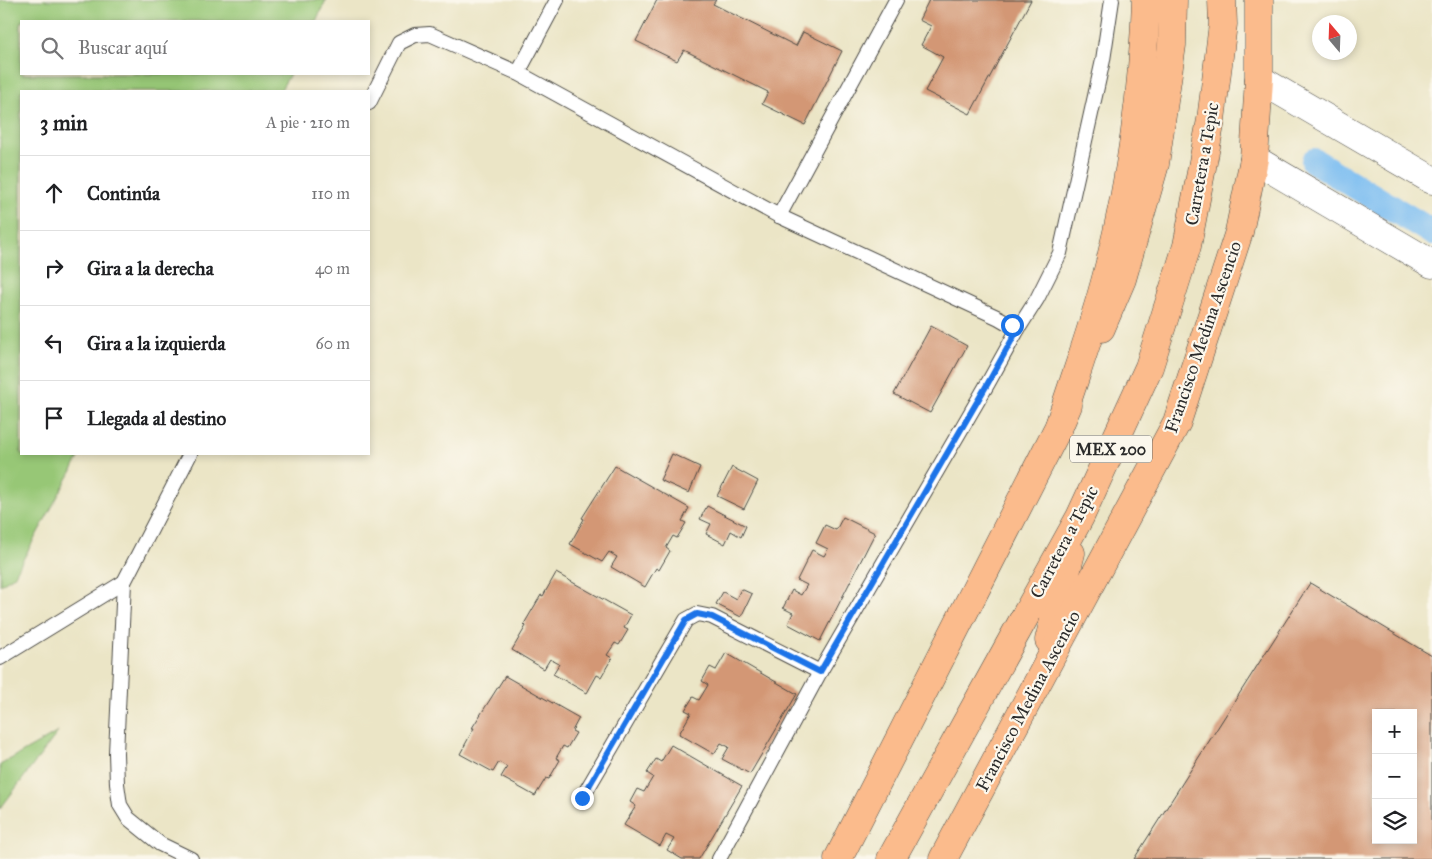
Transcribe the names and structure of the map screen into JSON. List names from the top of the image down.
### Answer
{
  "streets": {
    "highway": ["Carretera a Tepic", "Francisco Medina Ascencio", "MEX 200"]
  },
  "north": "top",
  "page": {
    "search": "Buscar aquí",
    "heading": ["3 min", "A pie · 210 m"],
    "list": [
      ["Continúa", "110 m"],
      ["Gira a la derecha", "40 m"],
      ["Gira a la izquierda", "60 m"],
      "Llegada al destino"
    ],
    "map_buttons": ["+", "−"]
  }
}
